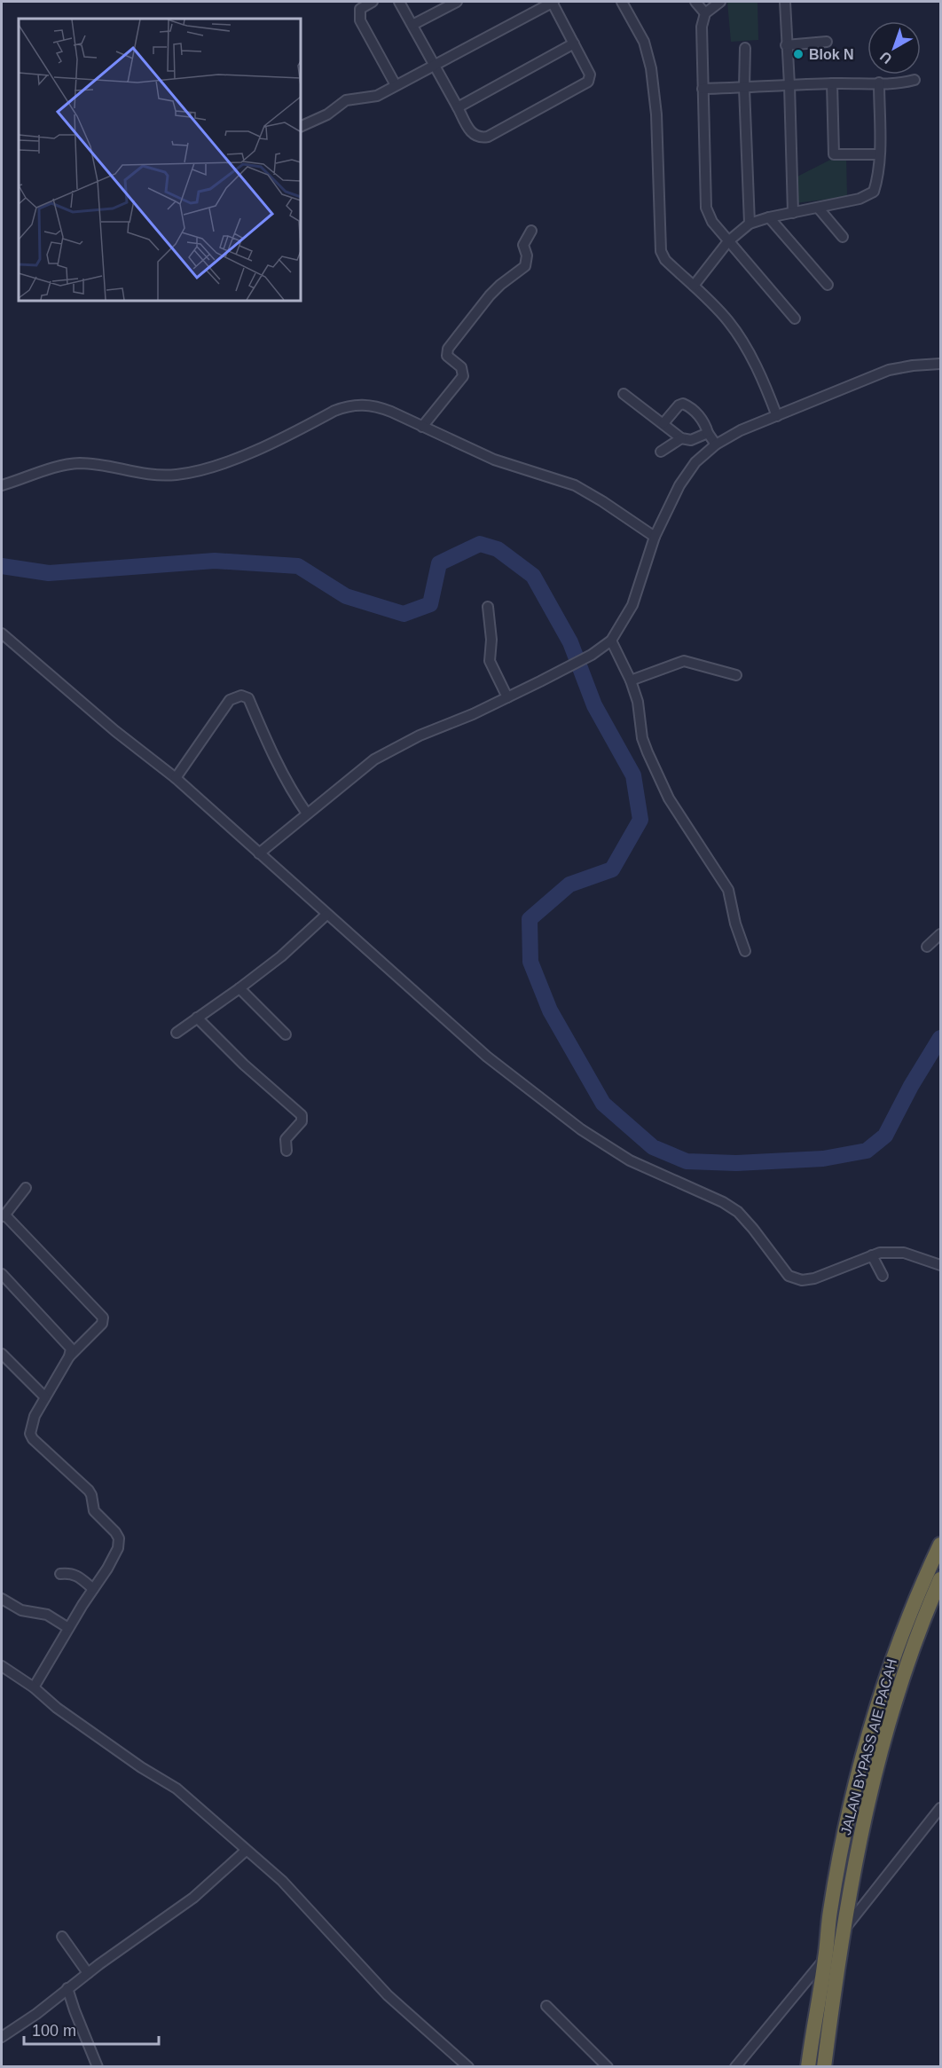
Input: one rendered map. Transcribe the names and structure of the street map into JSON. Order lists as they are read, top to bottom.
{
  "streets": {
    "highway": ["JALAN BYPASS AIE PACAH"]
  },
  "places": ["Blok N"],
  "scale_bar": "100 m",
  "north": "bottom left"
}
